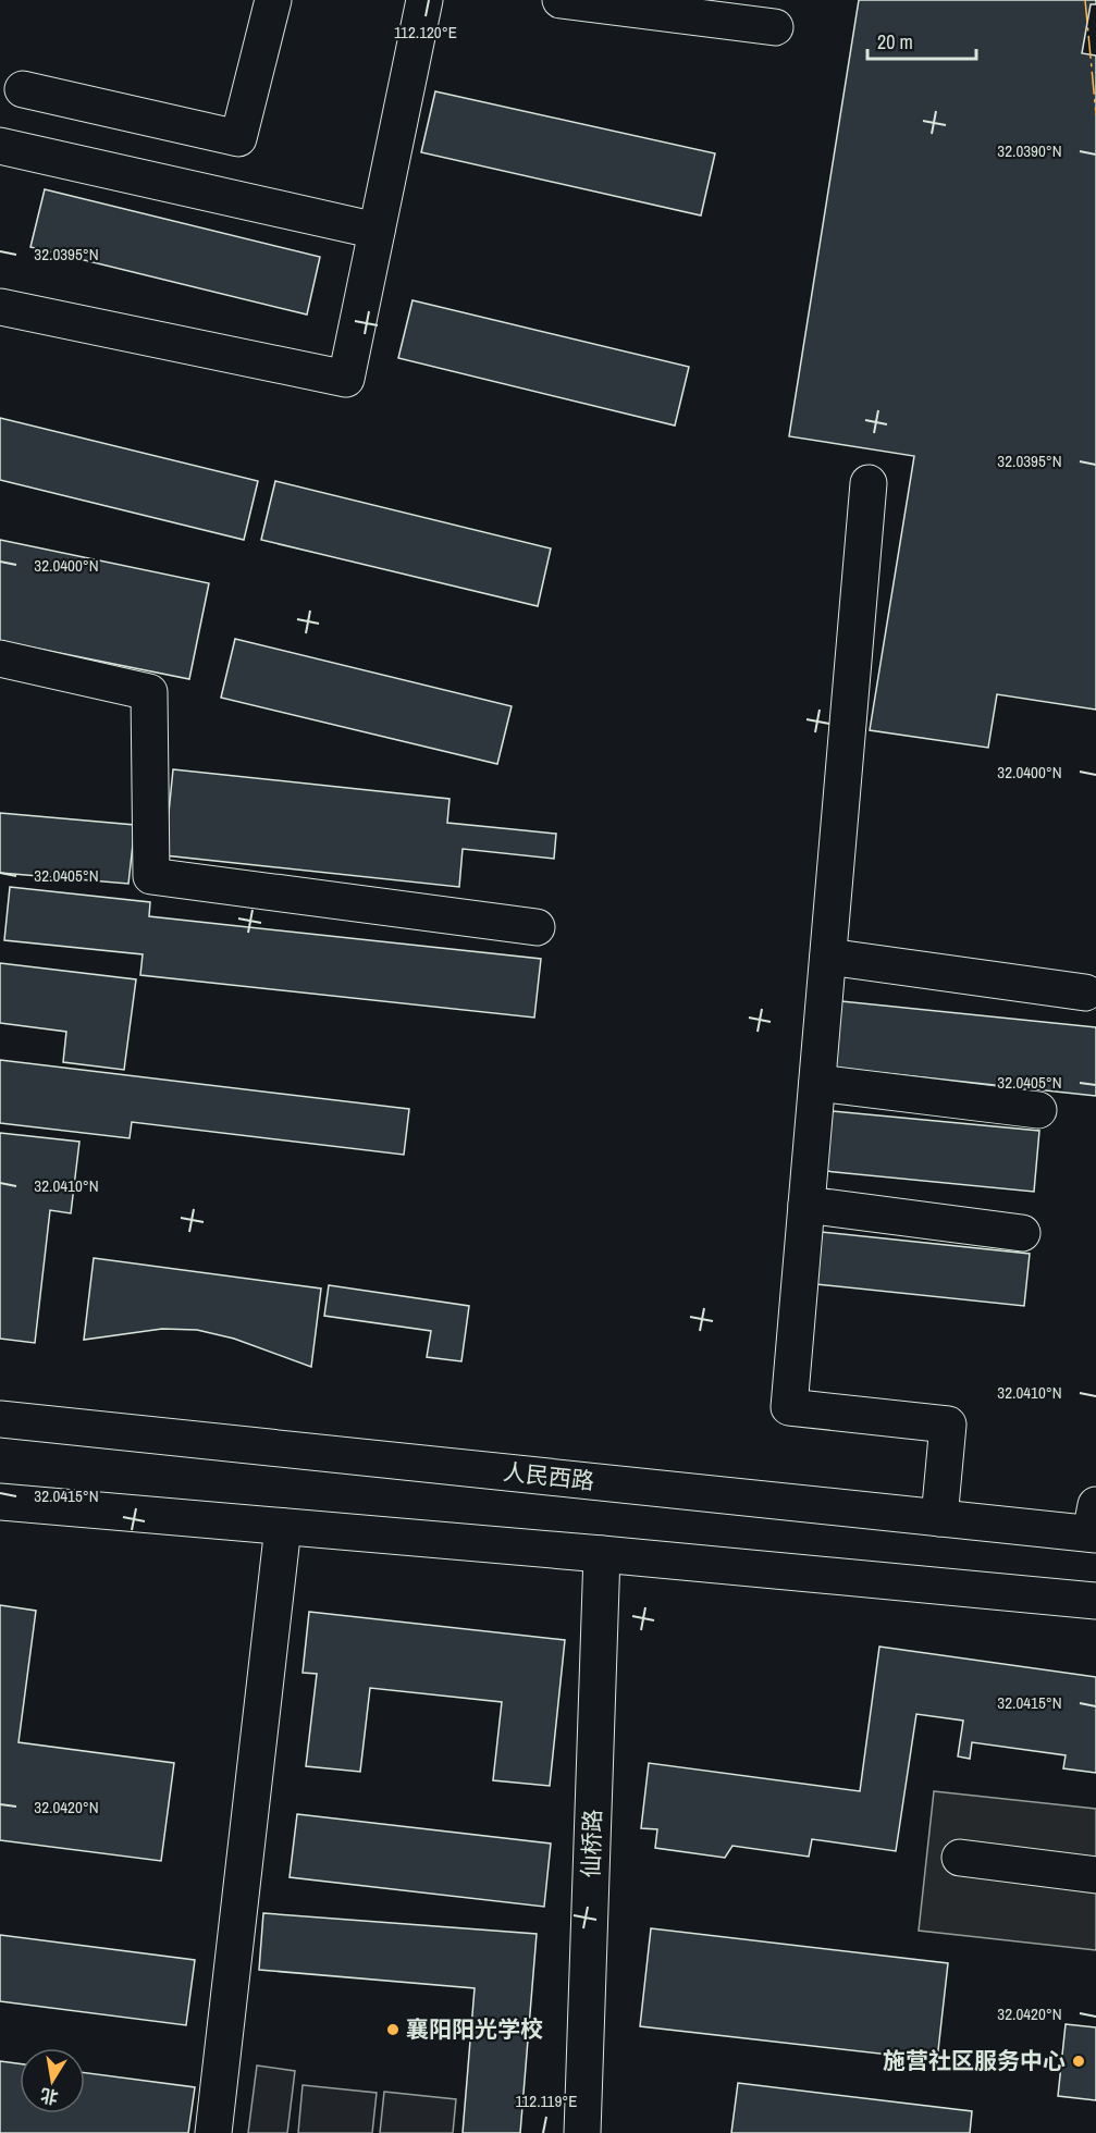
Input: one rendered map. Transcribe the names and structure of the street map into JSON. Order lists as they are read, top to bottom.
{
  "streets": {
    "main road": ["人民西路", "仙桥路"]
  },
  "places": ["襄阳阳光学校", "施营社区服务中心"],
  "scale_bar": "20 m",
  "north": "bottom",
  "coordinates": [
    "112.120°E",
    "32.0390°N",
    "32.0395°N",
    "32.0400°N",
    "32.0405°N",
    "32.0410°N",
    "32.0415°N",
    "32.0420°N",
    "112.119°E"
  ]
}
